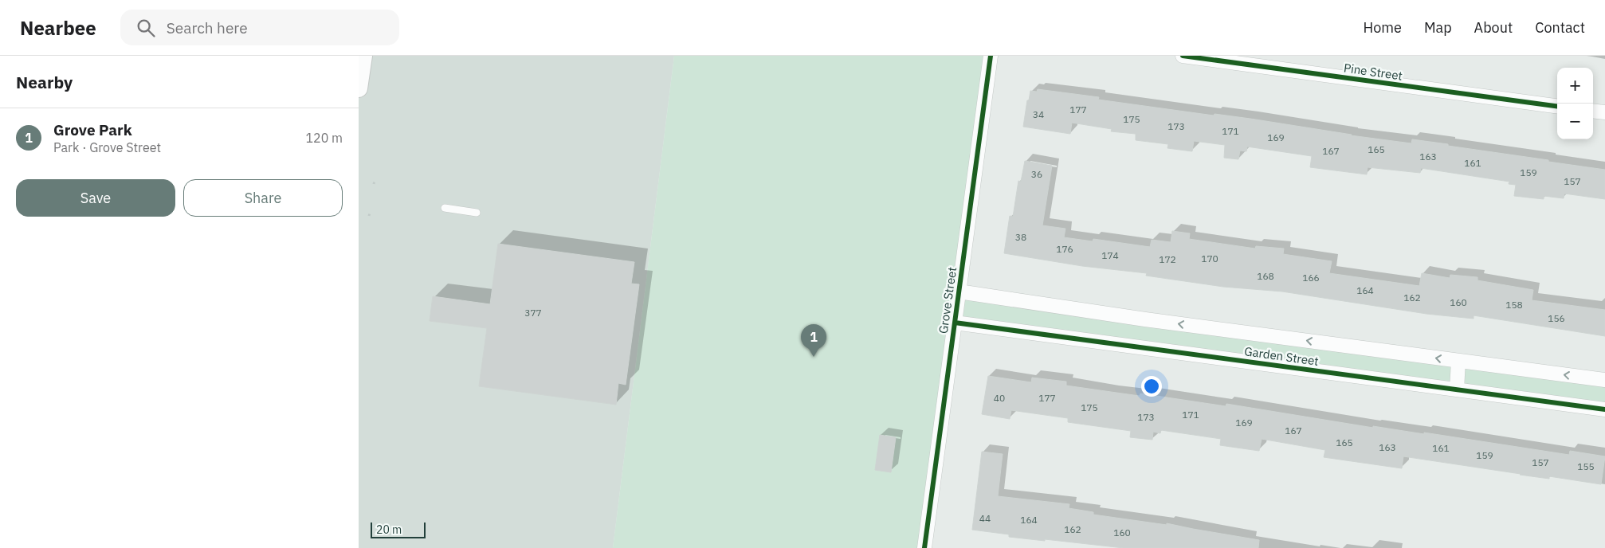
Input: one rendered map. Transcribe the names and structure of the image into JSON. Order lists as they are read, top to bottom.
{
  "streets": {
    "street": ["Pine Street", "Grove Street", "Garden Street"]
  },
  "crossings": [
    ["Grove Street", "Garden Street"]
  ],
  "house_numbers": [
    "177",
    "34",
    "175",
    "173",
    "171",
    "169",
    "165",
    "167",
    "163",
    "161",
    "159",
    "36",
    "157",
    "38",
    "176",
    "174",
    "170",
    "172",
    "168",
    "166",
    "164",
    "162",
    "160",
    "158",
    "377",
    "156",
    "40",
    "177",
    "175",
    "171",
    "173",
    "169",
    "167",
    "165",
    "163",
    "161",
    "159",
    "157",
    "155",
    "44",
    "164",
    "162",
    "160"
  ],
  "scale_bar": "20 m",
  "page": {
    "header": "Nearbee",
    "search": "Search here",
    "nav": [
      "Home",
      "Map",
      "About",
      "Contact"
    ],
    "heading": "Nearby",
    "map_buttons": ["+", "−"],
    "list": [
      {
        "mark": "1",
        "name": "Grove Park",
        "note": "Park · Grove Street",
        "value": "120 m"
      }
    ],
    "buttons": ["Save", "Share"],
    "pins": "1",
    "scale": "20 m"
  }
}
